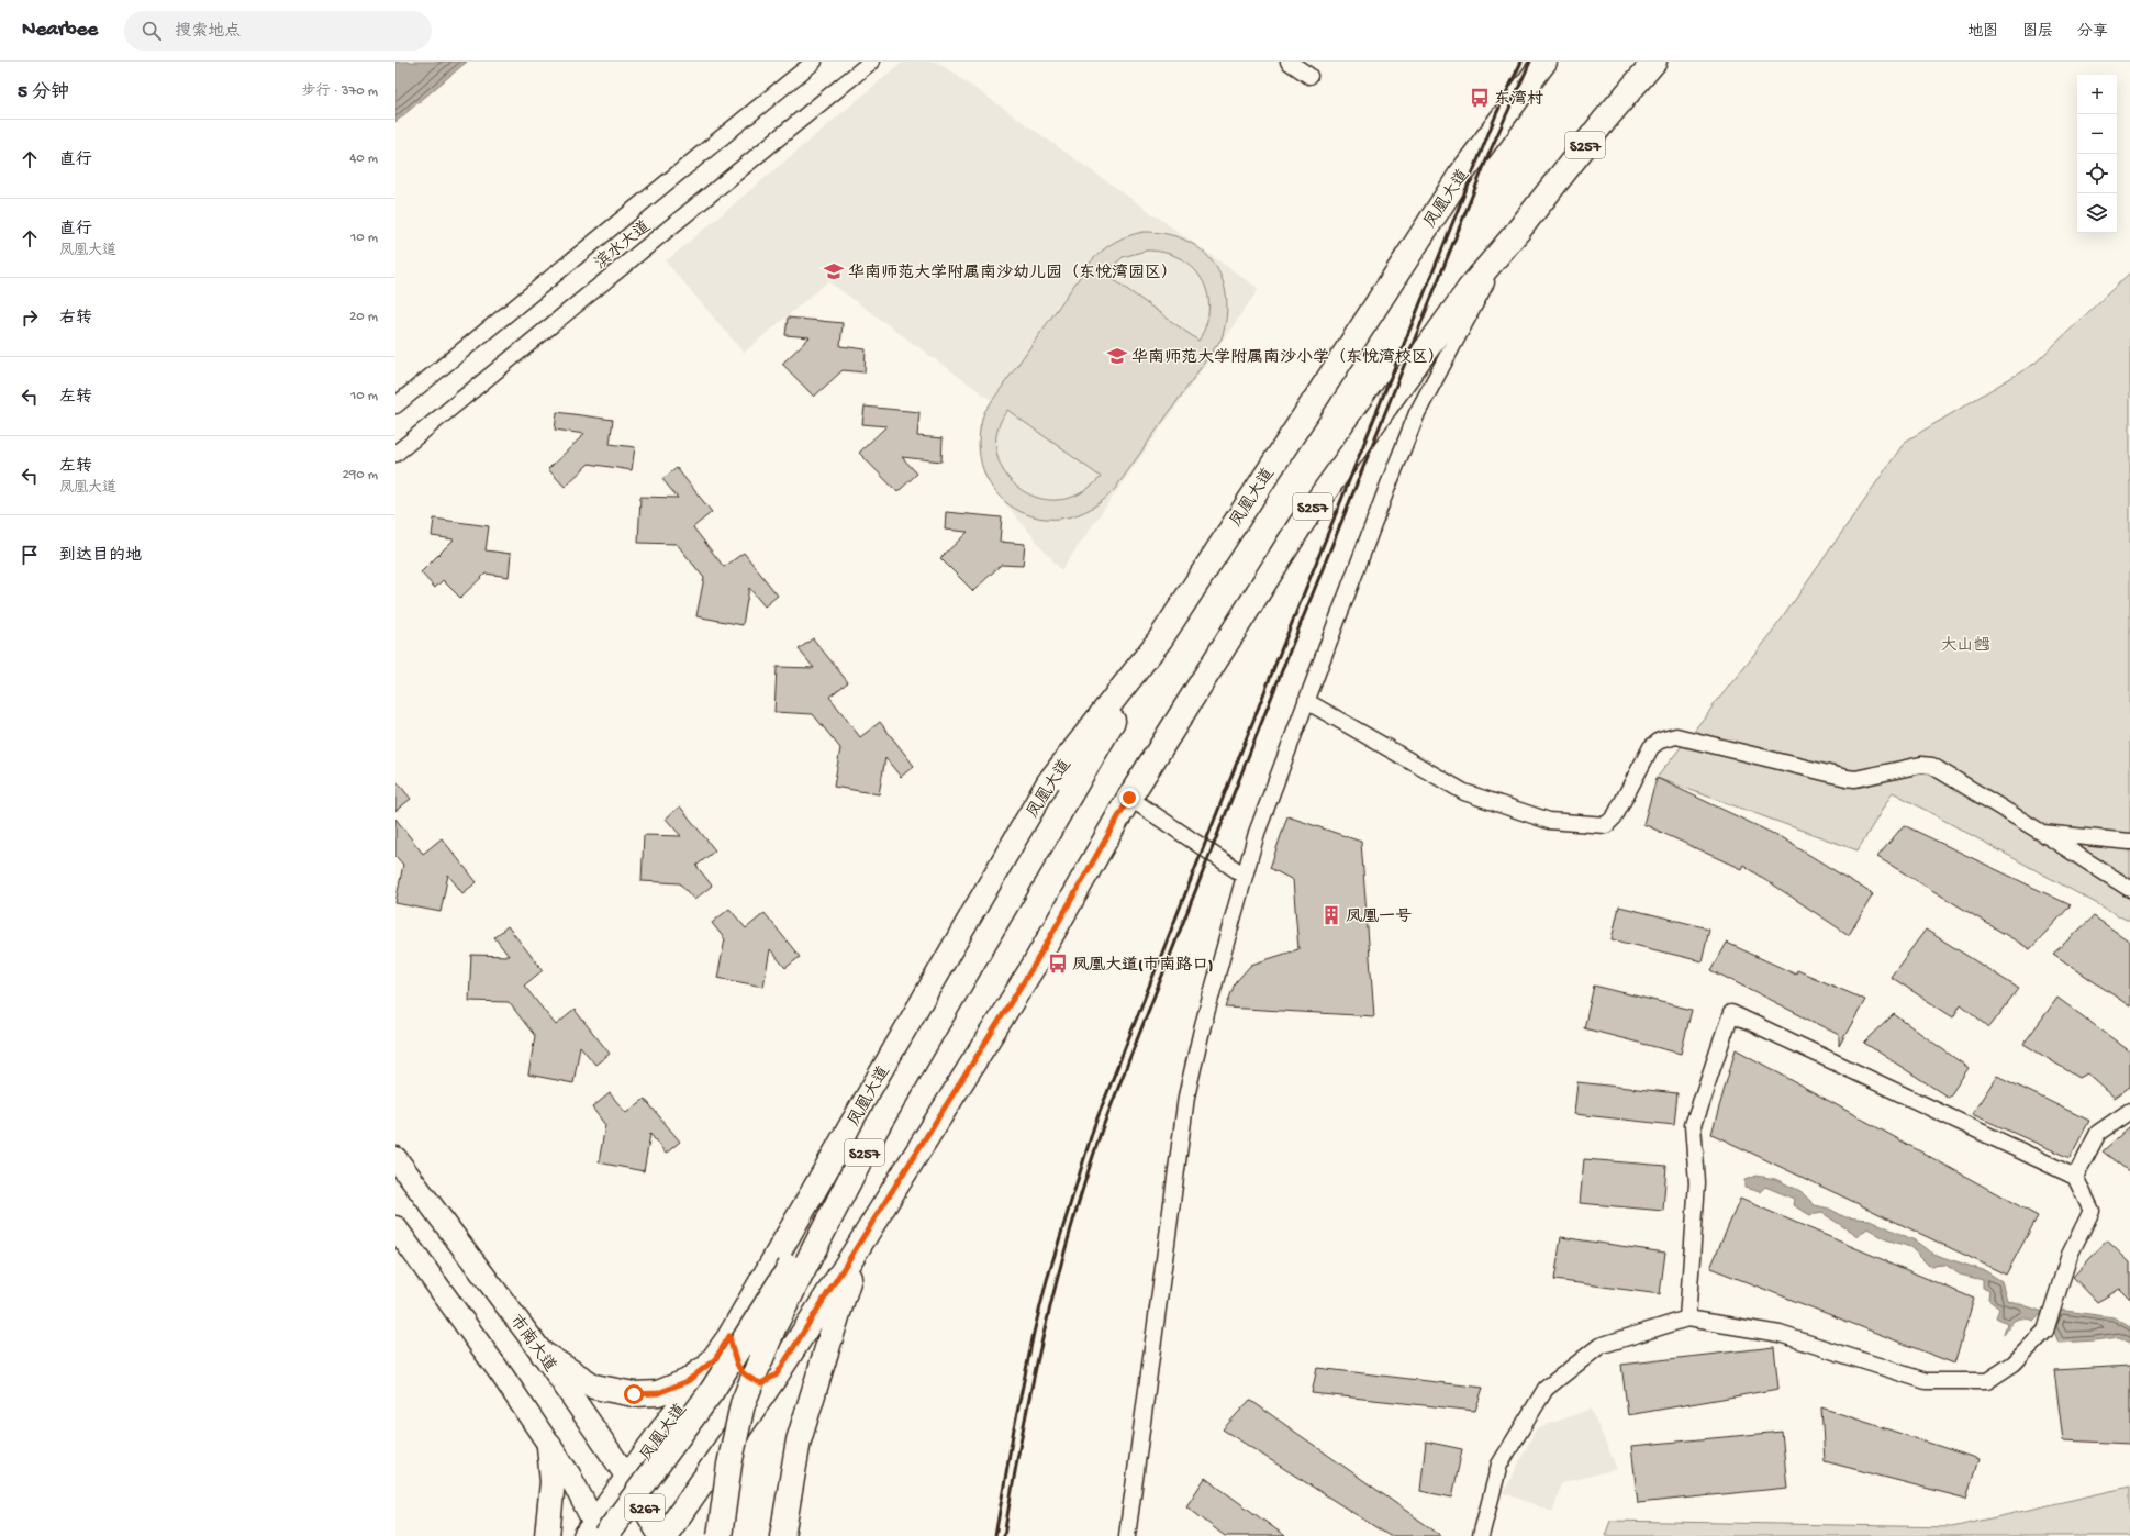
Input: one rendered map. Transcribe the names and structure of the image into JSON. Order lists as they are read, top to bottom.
{
  "streets": {
    "main road": [
      "S257",
      "凤凰大道",
      "市南大道",
      "S267"
    ],
    "street": ["滨水大道"]
  },
  "crossings": [
    ["S257", "凤凰大道"],
    ["S257", "市南大道"],
    ["凤凰大道", "市南大道"]
  ],
  "parks": ["大山乸"],
  "places": {
    "bus stop": ["东湾村", "凤凰大道(市南路口)"],
    "school or university": ["华南师范大学附属南沙幼儿园（东悦湾园区）", "华南师范大学附属南沙小学（东悦湾校区）"],
    "building": ["凤凰一号"]
  },
  "page": {
    "header": "Nearbee",
    "search": "搜索地点",
    "nav": ["地图", "图层", "分享"],
    "heading": ["5 分钟", "步行 · 370 m"],
    "map_buttons": ["+", "−"],
    "list": [
      ["直行", "40 m"],
      ["直行", "凤凰大道", "10 m"],
      ["右转", "20 m"],
      ["左转", "10 m"],
      ["左转", "凤凰大道", "290 m"],
      "到达目的地"
    ]
  }
}
